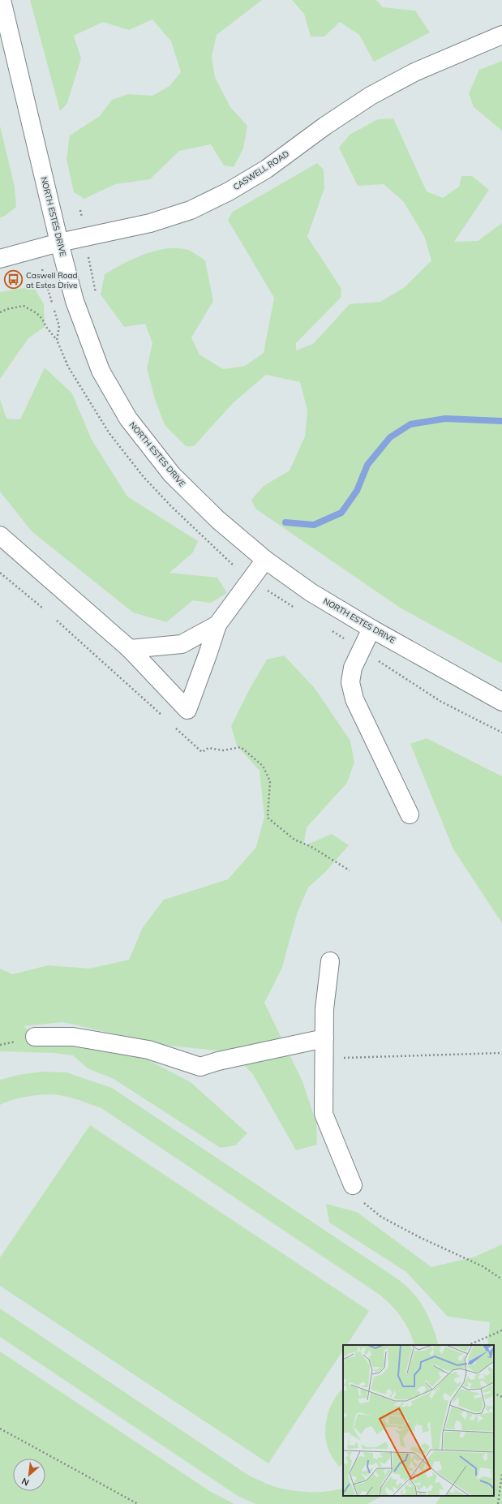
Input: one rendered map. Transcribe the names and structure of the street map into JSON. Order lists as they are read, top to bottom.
{
  "streets": {
    "main road": ["CASWELL ROAD", "NORTH ESTES DRIVE"]
  },
  "crossings": [
    ["CASWELL ROAD", "NORTH ESTES DRIVE"]
  ],
  "places": {
    "bus stop": ["Caswell Road at Estes Drive"]
  },
  "north": "bottom left"
}
